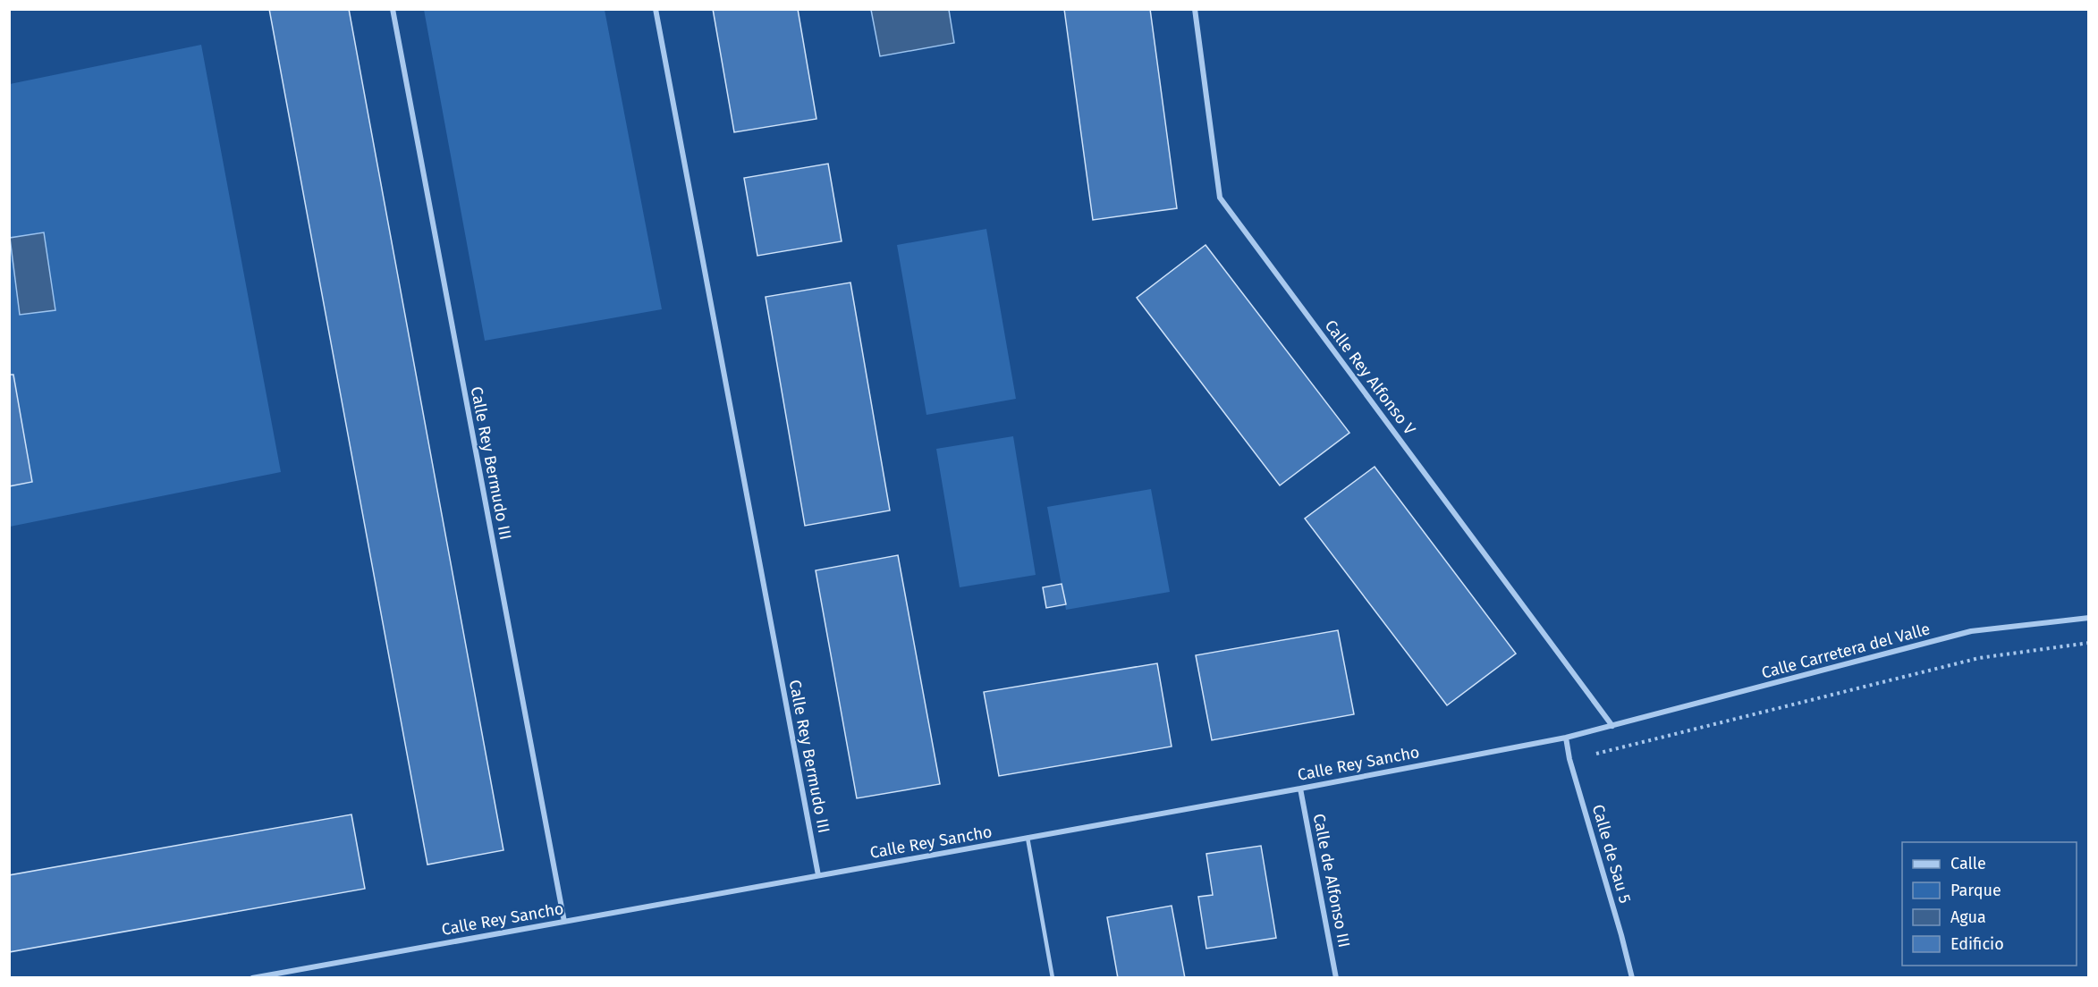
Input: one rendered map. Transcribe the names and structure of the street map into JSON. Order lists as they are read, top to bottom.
{
  "streets": {
    "street": [
      "Calle Rey Alfonso V",
      "Calle Rey Bermudo III",
      "Calle Carretera del Valle",
      "Calle Rey Sancho",
      "Calle de Sau 5",
      "Calle de Alfonso III"
    ]
  },
  "crossings": [
    ["Calle Rey Alfonso V", "Calle Carretera del Valle"],
    ["Calle Rey Alfonso V", "Calle Rey Sancho"],
    ["Calle Rey Bermudo III", "Calle Rey Sancho"],
    ["Calle Carretera del Valle", "Calle Rey Sancho"],
    ["Calle Rey Sancho", "Calle de Sau 5"],
    ["Calle Rey Sancho", "Calle de Alfonso III"]
  ],
  "legend": [
    "Calle",
    "Parque",
    "Agua",
    "Edificio"
  ]
}
